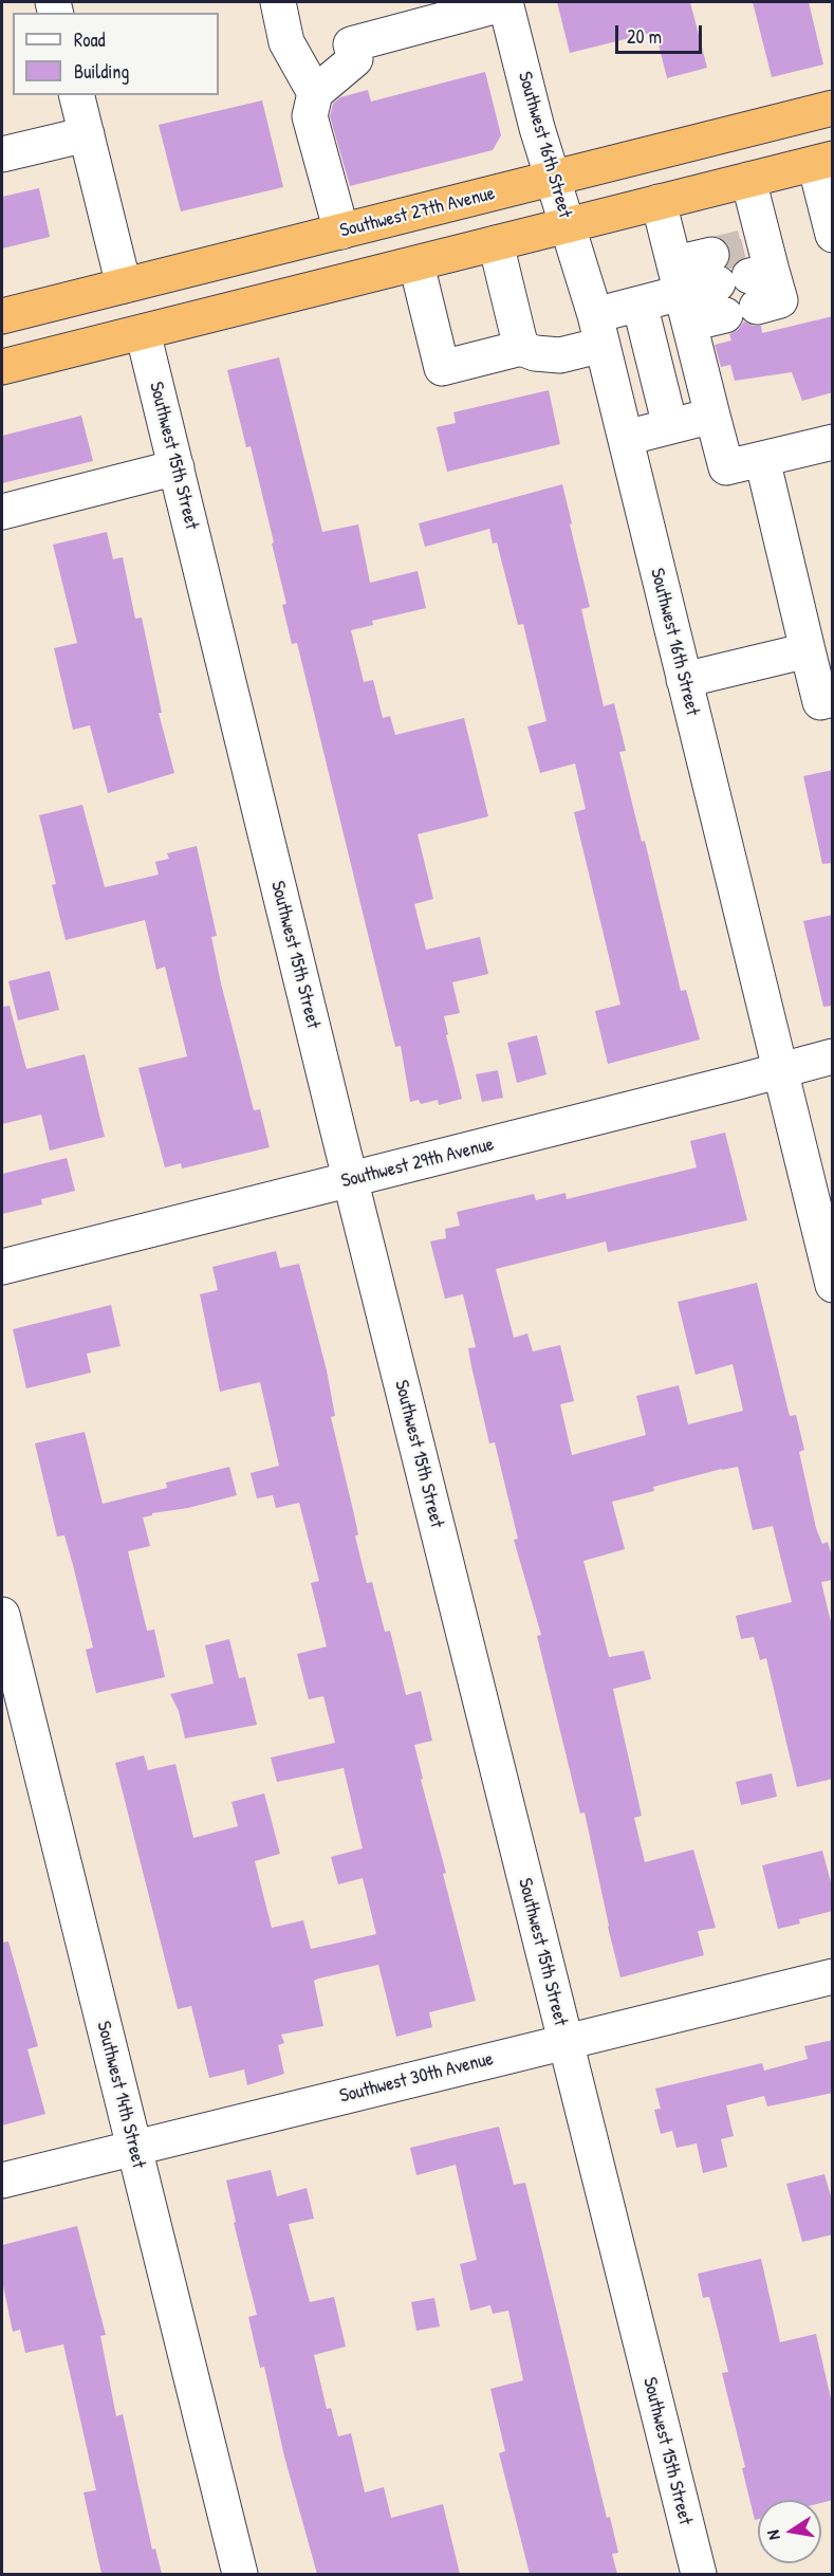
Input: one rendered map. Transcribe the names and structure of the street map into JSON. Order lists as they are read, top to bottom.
{
  "streets": {
    "highway": ["Southwest 27th Avenue"],
    "street": [
      "Southwest 16th Street",
      "Southwest 15th Street",
      "Southwest 29th Avenue",
      "Southwest 30th Avenue",
      "Southwest 14th Street"
    ]
  },
  "crossings": [
    ["Southwest 16th Street", "Southwest 27th Avenue"],
    ["Southwest 16th Street", "Southwest 29th Avenue"],
    ["Southwest 15th Street", "Southwest 29th Avenue"],
    ["Southwest 15th Street", "Southwest 30th Avenue"],
    ["Southwest 30th Avenue", "Southwest 14th Street"]
  ],
  "legend": ["Road", "Building"],
  "scale_bar": "20 m",
  "north": "left"
}
